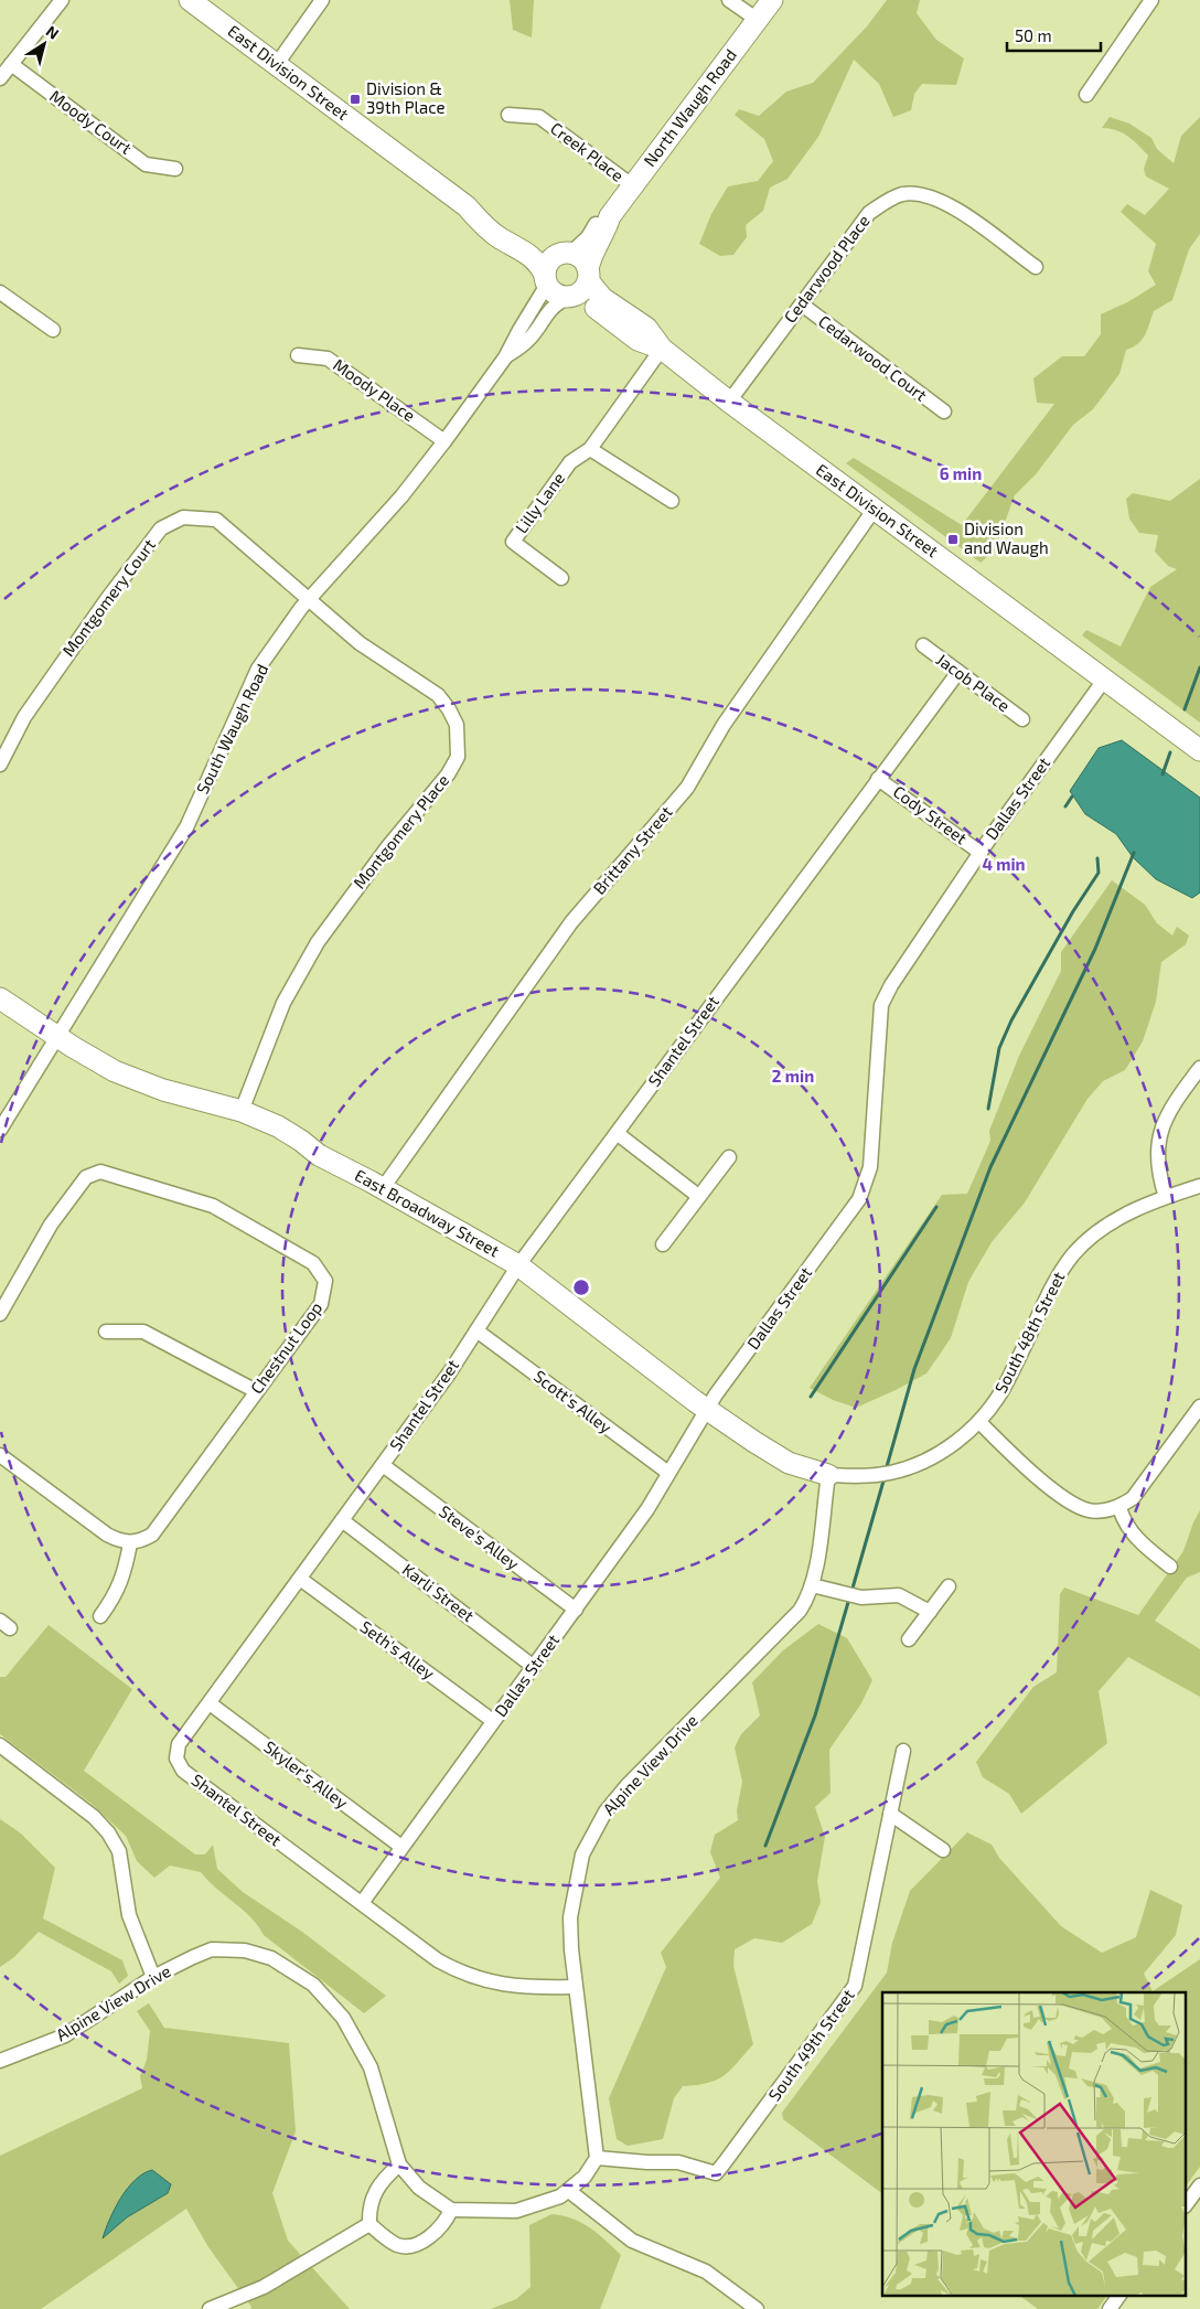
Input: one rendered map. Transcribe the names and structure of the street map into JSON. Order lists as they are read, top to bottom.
{
  "streets": {
    "street": [
      "East Division Street",
      "North Waugh Road",
      "Moody Court",
      "Creek Place",
      "Cedarwood Place",
      "Cedarwood Court",
      "Moody Place",
      "Lilly Lane",
      "Montgomery Court",
      "Jacob Place",
      "South Waugh Road",
      "Dallas Street",
      "Cody Street",
      "Montgomery Place",
      "Brittany Street",
      "Shantel Street",
      "East Broadway Street",
      "South 48th Street",
      "Chestnut Loop",
      "Scott's Alley",
      "Steve's Alley",
      "Karli Street",
      "Seth's Alley",
      "Alpine View Drive",
      "Skyler's Alley",
      "South 49th Street"
    ]
  },
  "crossings": [
    ["East Division Street", "North Waugh Road"],
    ["East Division Street", "Cedarwood Place"],
    ["East Division Street", "Lilly Lane"],
    ["East Division Street", "South Waugh Road"],
    ["East Division Street", "Dallas Street"],
    ["East Division Street", "Brittany Street"],
    ["North Waugh Road", "Creek Place"],
    ["North Waugh Road", "South Waugh Road"],
    ["Cedarwood Place", "Cedarwood Court"],
    ["Moody Place", "South Waugh Road"],
    ["Montgomery Court", "South Waugh Road"],
    ["Montgomery Court", "Montgomery Place"],
    ["Jacob Place", "Shantel Street"],
    ["South Waugh Road", "Montgomery Place"],
    ["South Waugh Road", "East Broadway Street"],
    ["Dallas Street", "Cody Street"],
    ["Dallas Street", "Shantel Street"],
    ["Dallas Street", "East Broadway Street"],
    ["Dallas Street", "Scott's Alley"],
    ["Dallas Street", "Steve's Alley"],
    ["Dallas Street", "Karli Street"],
    ["Dallas Street", "Seth's Alley"],
    ["Dallas Street", "Skyler's Alley"],
    ["Cody Street", "Shantel Street"],
    ["Montgomery Place", "East Broadway Street"],
    ["Brittany Street", "East Broadway Street"],
    ["Shantel Street", "East Broadway Street"],
    ["Shantel Street", "Scott's Alley"],
    ["Shantel Street", "Steve's Alley"],
    ["Shantel Street", "Karli Street"],
    ["Shantel Street", "Seth's Alley"],
    ["Shantel Street", "Alpine View Drive"],
    ["Shantel Street", "Skyler's Alley"],
    ["East Broadway Street", "South 48th Street"],
    ["East Broadway Street", "Alpine View Drive"],
    ["South 48th Street", "Alpine View Drive"],
    ["Alpine View Drive", "South 49th Street"]
  ],
  "places": {
    "transit": ["Division & 39th Place", "Division and Waugh"]
  },
  "scale_bar": "50 m",
  "north": "top right",
  "rings": ["6 min", "4 min", "2 min"]
}
